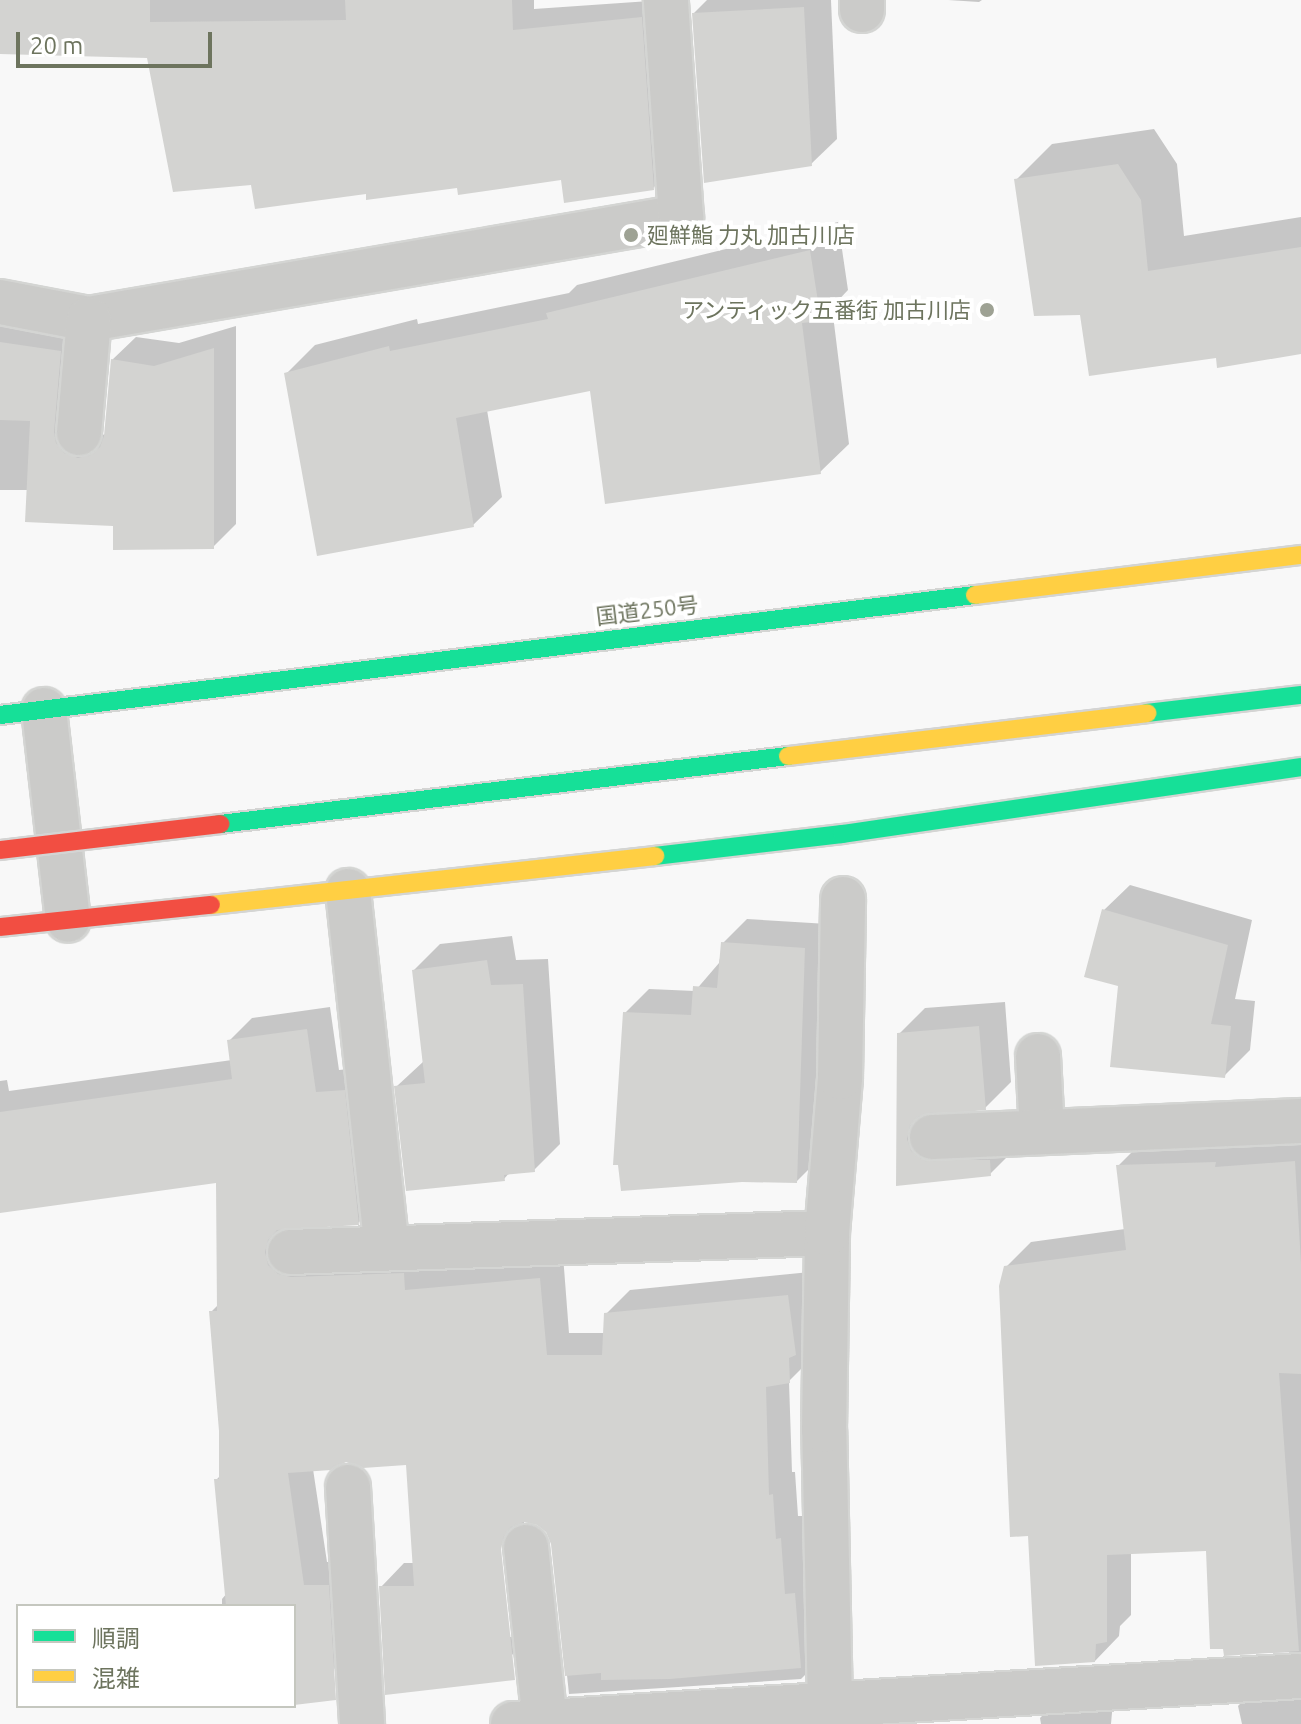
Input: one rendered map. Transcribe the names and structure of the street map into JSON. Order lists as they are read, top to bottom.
{
  "streets": {
    "main road": ["国道250号"]
  },
  "places": ["廻鮮鮨 力丸 加古川店", "アンティック五番街 加古川店"],
  "legend": ["順調", "混雑"],
  "scale_bar": "20 m"
}
